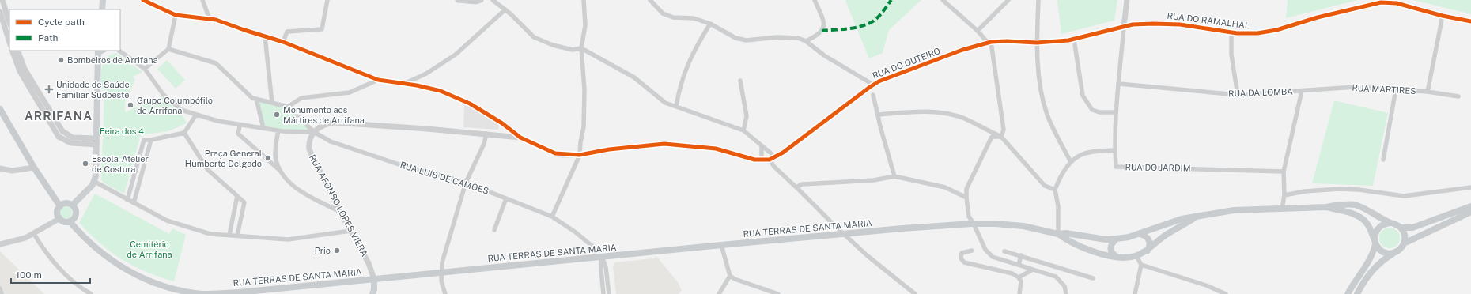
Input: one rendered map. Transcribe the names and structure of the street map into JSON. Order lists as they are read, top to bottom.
{
  "streets": {
    "main road": ["RUA TERRAS DE SANTA MARIA"],
    "street": [
      "RUA DO RAMALHAL",
      "RUA DO OUTEIRO",
      "RUA MÁRTIRES",
      "RUA DA LOMBA",
      "RUA DO JARDIM",
      "RUA LUÍS DE CAMÕES",
      "RUA AFONSO LOPES VIERA"
    ]
  },
  "crossings": [
    ["RUA DO RAMALHAL", "RUA DO OUTEIRO"],
    ["RUA DO RAMALHAL", "RUA MÁRTIRES"],
    ["RUA DO RAMALHAL", "RUA DO JARDIM"],
    ["RUA DO OUTEIRO", "RUA LUÍS DE CAMÕES"],
    ["RUA DO OUTEIRO", "RUA AFONSO LOPES VIERA"],
    ["RUA MÁRTIRES", "RUA DA LOMBA"],
    ["RUA DA LOMBA", "RUA DO JARDIM"],
    ["RUA LUÍS DE CAMÕES", "RUA AFONSO LOPES VIERA"],
    ["RUA LUÍS DE CAMÕES", "RUA TERRAS DE SANTA MARIA"],
    ["RUA AFONSO LOPES VIERA", "RUA TERRAS DE SANTA MARIA"]
  ],
  "districts": ["ARRIFANA"],
  "parks": ["Feira dos 4", "Cemitério de Arrifana"],
  "places": {
    "other": [
      "Bombeiros de Arrifana",
      "Grupo Columbófilo de Arrifana",
      "Monumento aos Mártires de Arrifana",
      "Praça General Humberto Delgado",
      "Escola-Atelier de Costura",
      "Prio"
    ],
    "health": ["Unidade de Saúde Familiar Sudoeste"]
  },
  "legend": ["Cycle path", "Path"],
  "scale_bar": "100 m"
}
